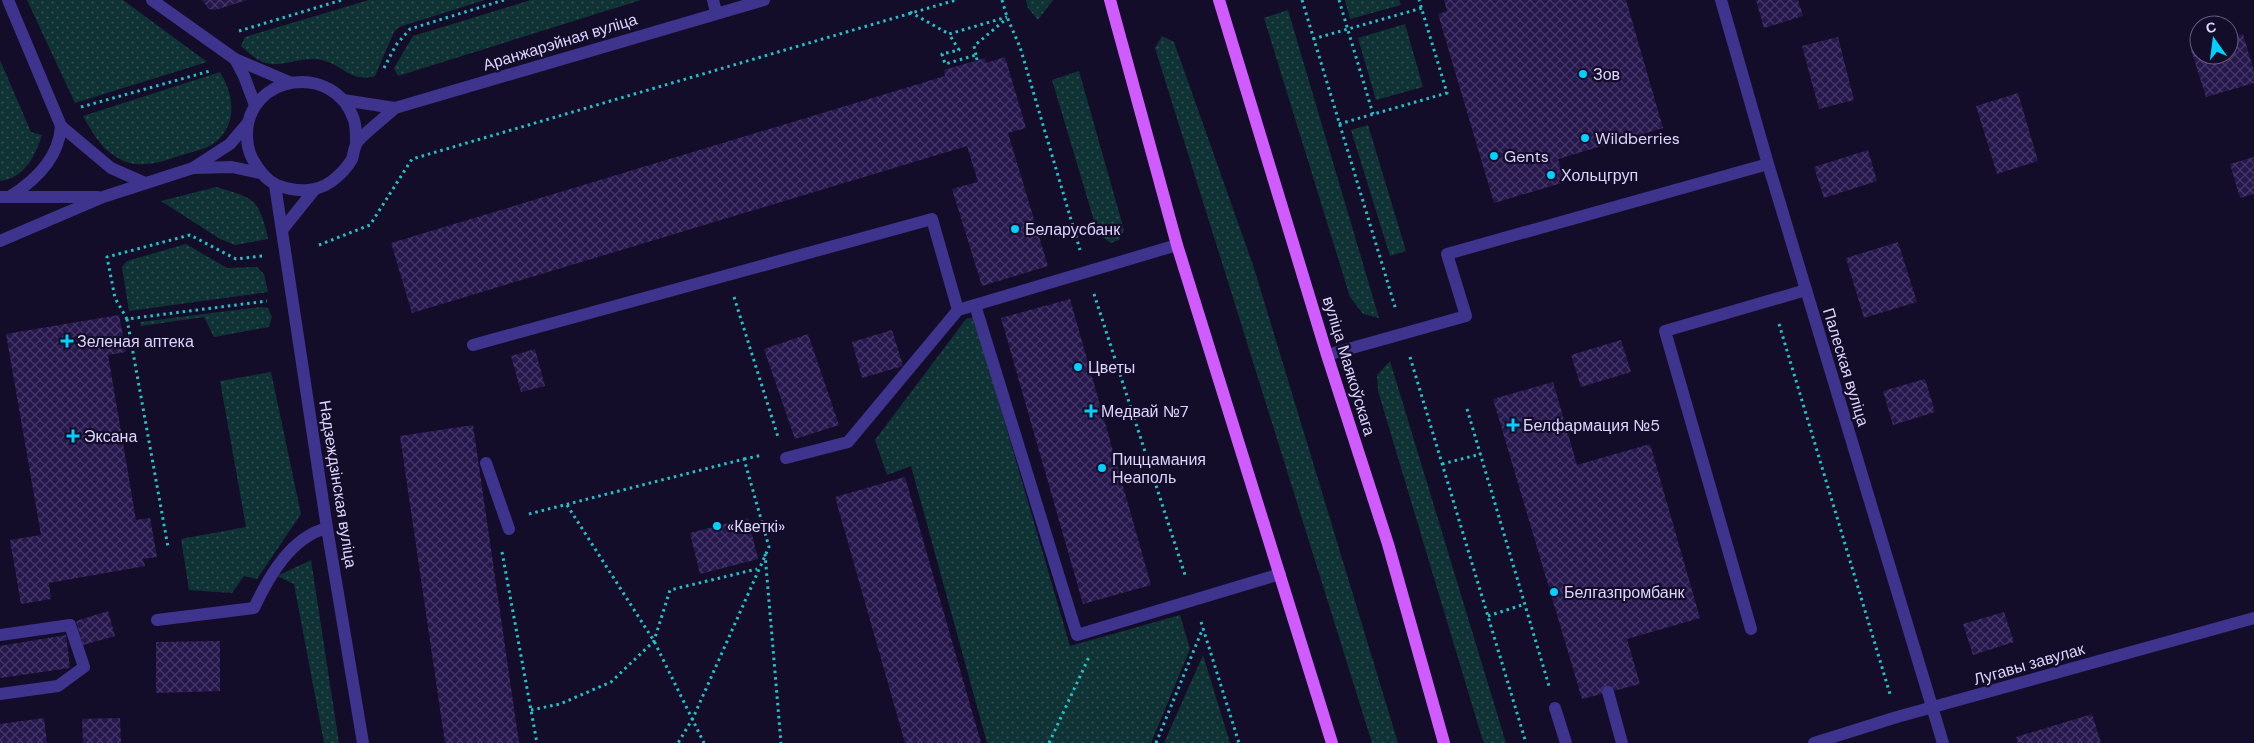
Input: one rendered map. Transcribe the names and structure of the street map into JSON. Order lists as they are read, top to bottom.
{
  "streets": {
    "main road": ["вуліца Маякоўскага"],
    "street": [
      "Аранжарэйная вуліца",
      "Палеская вуліца",
      "Надзеждзінская вуліца",
      "Лугавы завулак"
    ]
  },
  "crossings": [
    ["Аранжарэйная вуліца", "Надзеждзінская вуліца"],
    ["Палеская вуліца", "Лугавы завулак"]
  ],
  "places": {
    "other": [
      "Зов",
      "Wildberries",
      "Gents",
      "Хольцгруп",
      "Беларусбанк",
      "Цветы",
      "Пиццамания Неаполь",
      "«Кветкі»",
      "Белгазпромбанк"
    ],
    "health": [
      "Зеленая аптека",
      "Медвай №7",
      "Белфармация №5",
      "Эксана"
    ]
  },
  "north": "top"
}
